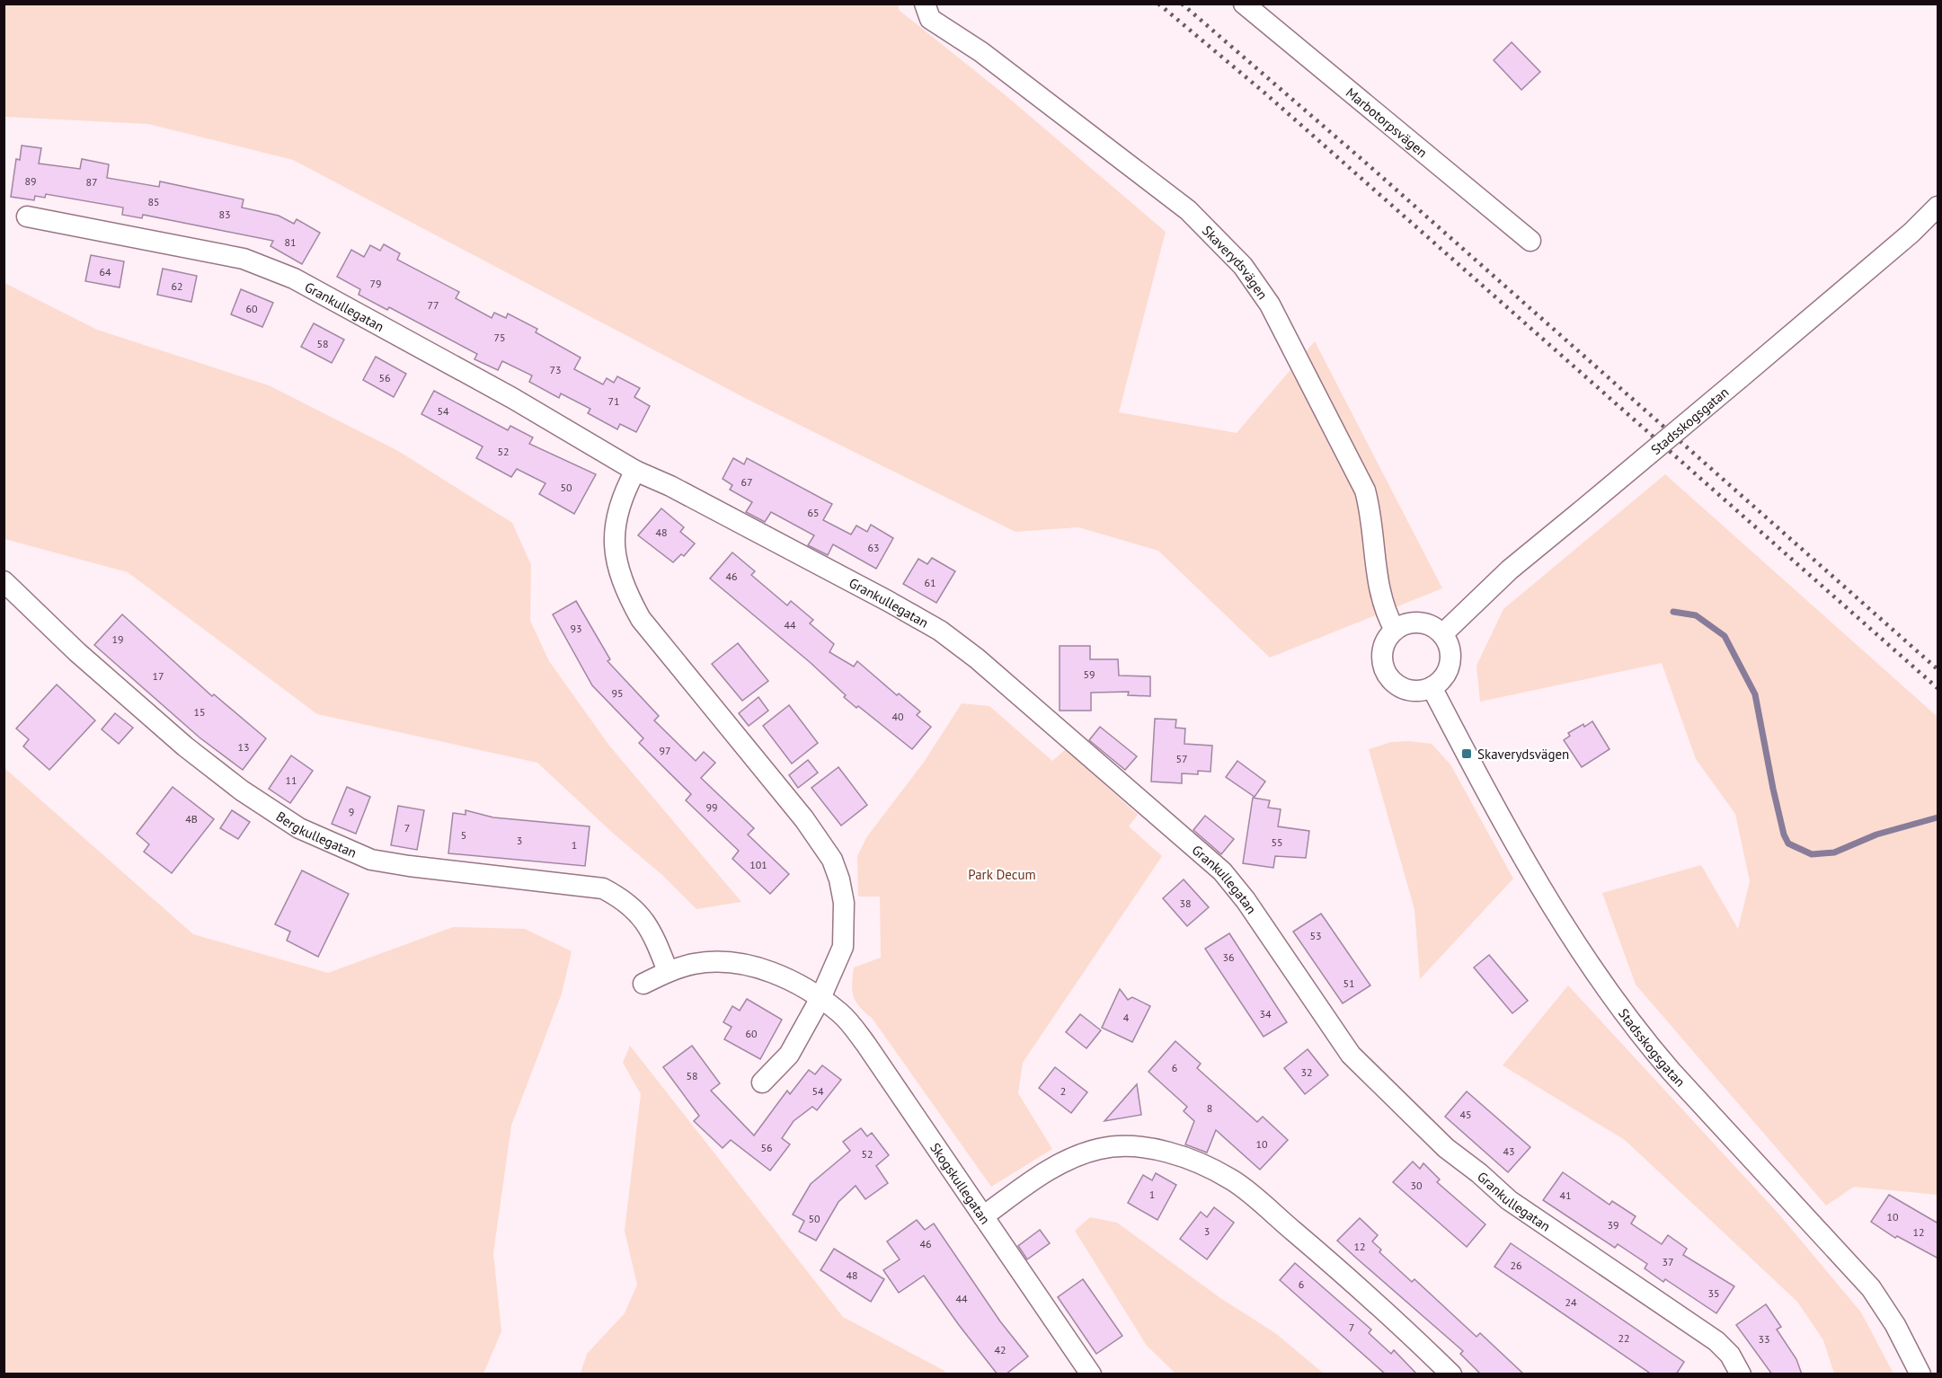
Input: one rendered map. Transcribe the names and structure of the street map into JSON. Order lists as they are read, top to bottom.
{
  "streets": {
    "street": [
      "Marbotorpsvägen",
      "Skaverydsvägen",
      "Grankullegatan",
      "Stadsskogsgatan",
      "Bergkullegatan",
      "Skogskullegatan"
    ]
  },
  "crossings": [
    ["Skaverydsvägen", "Stadsskogsgatan"],
    ["Bergkullegatan", "Skogskullegatan"]
  ],
  "parks": ["Park Decum"],
  "places": {
    "transit": ["Skaverydsvägen"]
  },
  "house_numbers": [
    "89",
    "87",
    "85",
    "83",
    "81",
    "64",
    "79",
    "62",
    "77",
    "60",
    "75",
    "58",
    "73",
    "56",
    "71",
    "54",
    "52",
    "67",
    "50",
    "65",
    "48",
    "63",
    "46",
    "61",
    "44",
    "93",
    "19",
    "59",
    "17",
    "95",
    "15",
    "40",
    "13",
    "97",
    "57",
    "11",
    "99",
    "9",
    "4B",
    "7",
    "5",
    "3",
    "55",
    "1",
    "101",
    "38",
    "53",
    "36",
    "51",
    "34",
    "4",
    "60",
    "6",
    "32",
    "58",
    "54",
    "2",
    "8",
    "45",
    "10",
    "56",
    "43",
    "52",
    "30",
    "1",
    "41",
    "10",
    "50",
    "39",
    "3",
    "12",
    "46",
    "12",
    "37",
    "26",
    "48",
    "6",
    "35",
    "44",
    "24",
    "7",
    "22",
    "33",
    "42"
  ]
}
